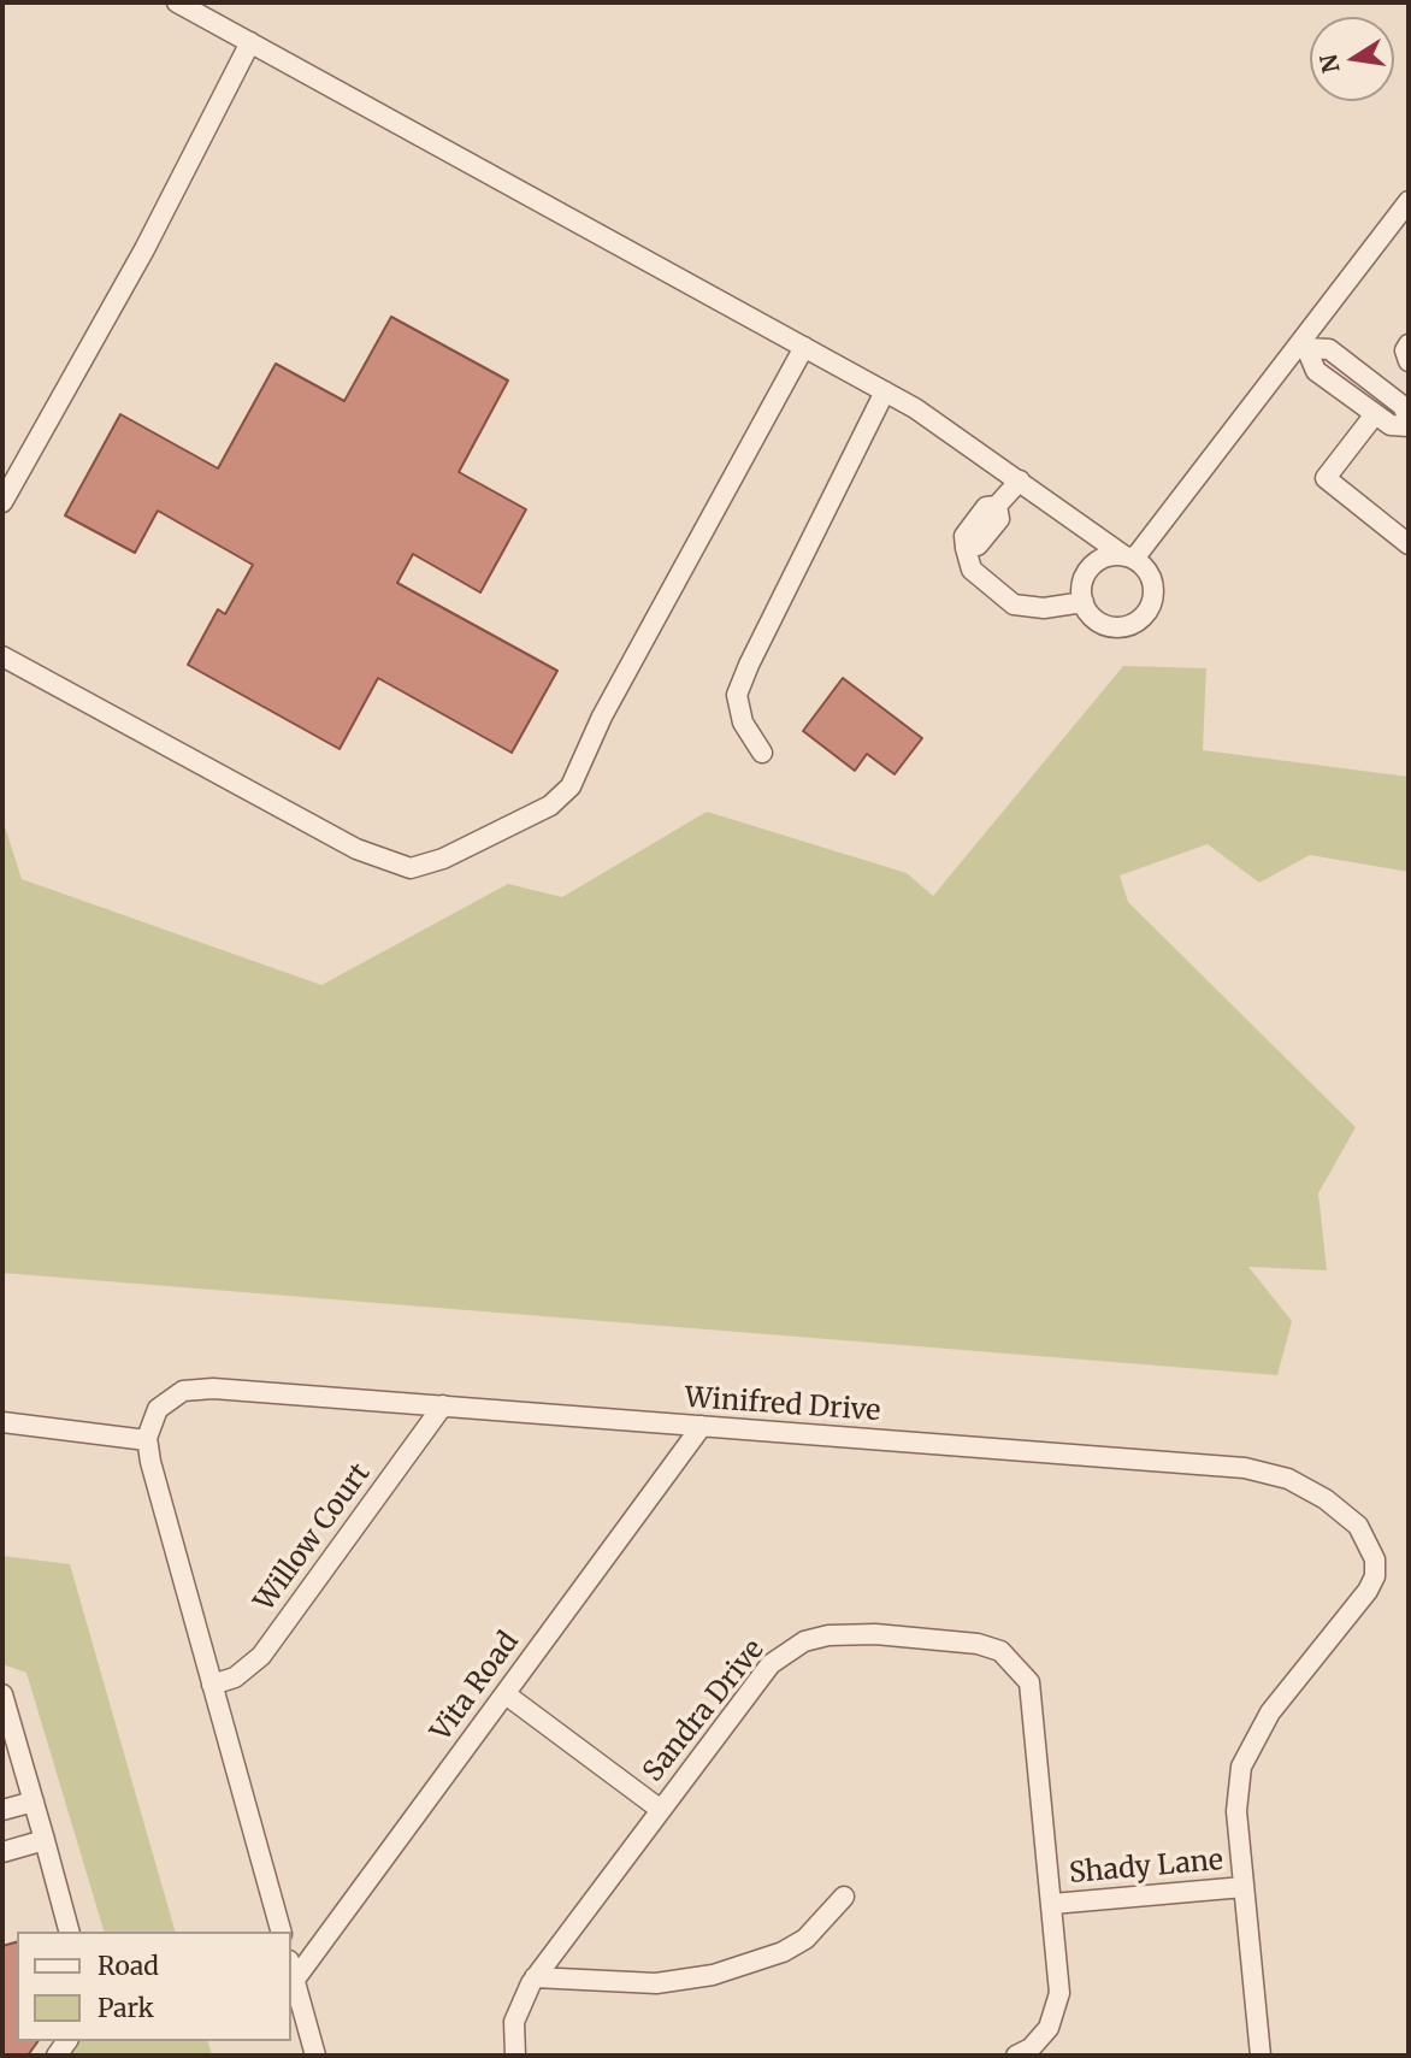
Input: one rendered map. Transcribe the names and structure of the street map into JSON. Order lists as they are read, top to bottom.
{
  "streets": {
    "street": [
      "Winifred Drive",
      "Willow Court",
      "Vita Road",
      "Sandra Drive",
      "Shady Lane"
    ]
  },
  "crossings": [
    ["Winifred Drive", "Willow Court"],
    ["Winifred Drive", "Vita Road"],
    ["Winifred Drive", "Shady Lane"],
    ["Sandra Drive", "Shady Lane"]
  ],
  "legend": ["Road", "Park"],
  "north": "left"
}
